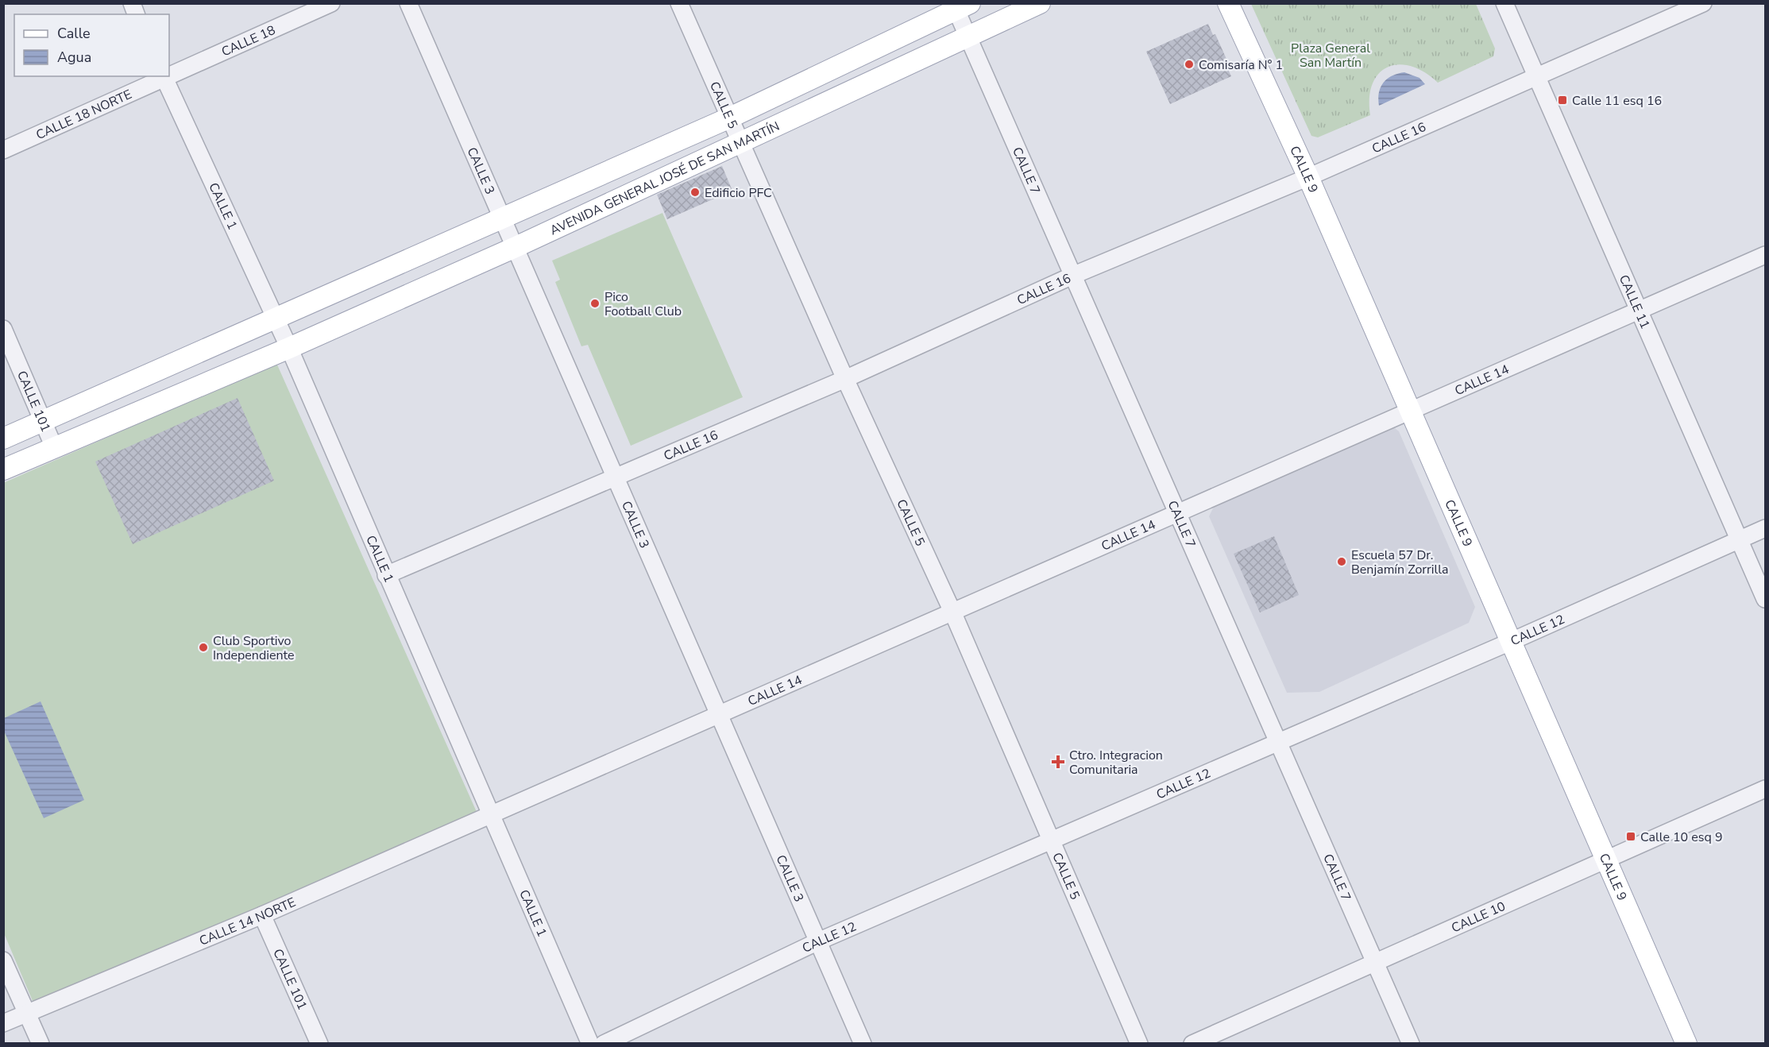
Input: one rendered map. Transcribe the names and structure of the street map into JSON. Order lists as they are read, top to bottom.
{
  "streets": {
    "main road": ["CALLE 9", "AVENIDA GENERAL JOSÉ DE SAN MARTÍN"],
    "street": [
      "CALLE 18",
      "CALLE 5",
      "CALLE 18 NORTE",
      "CALLE 16",
      "CALLE 3",
      "CALLE 7",
      "CALLE 1",
      "CALLE 11",
      "CALLE 14",
      "CALLE 101",
      "CALLE 12",
      "CALLE 10",
      "CALLE 14 NORTE"
    ]
  },
  "crossings": [
    ["CALLE 5", "CALLE 16"],
    ["CALLE 5", "AVENIDA GENERAL JOSÉ DE SAN MARTÍN"],
    ["CALLE 5", "CALLE 14"],
    ["CALLE 5", "CALLE 12"],
    ["CALLE 18 NORTE", "CALLE 1"],
    ["CALLE 16", "CALLE 3"],
    ["CALLE 16", "CALLE 9"],
    ["CALLE 16", "CALLE 7"],
    ["CALLE 16", "CALLE 1"],
    ["CALLE 16", "CALLE 11"],
    ["CALLE 3", "AVENIDA GENERAL JOSÉ DE SAN MARTÍN"],
    ["CALLE 3", "CALLE 14"],
    ["CALLE 3", "CALLE 12"],
    ["CALLE 9", "CALLE 14"],
    ["CALLE 9", "CALLE 12"],
    ["CALLE 9", "CALLE 10"],
    ["CALLE 7", "AVENIDA GENERAL JOSÉ DE SAN MARTÍN"],
    ["CALLE 7", "CALLE 14"],
    ["CALLE 7", "CALLE 12"],
    ["CALLE 7", "CALLE 10"],
    ["AVENIDA GENERAL JOSÉ DE SAN MARTÍN", "CALLE 1"],
    ["AVENIDA GENERAL JOSÉ DE SAN MARTÍN", "CALLE 101"],
    ["CALLE 1", "CALLE 14"],
    ["CALLE 1", "CALLE 14 NORTE"],
    ["CALLE 11", "CALLE 14"],
    ["CALLE 11", "CALLE 12"],
    ["CALLE 14", "CALLE 14 NORTE"],
    ["CALLE 101", "CALLE 14 NORTE"]
  ],
  "parks": ["Plaza General San Martín"],
  "places": {
    "other": [
      "Comisaría N° 1",
      "Edificio PFC",
      "Pico Football Club",
      "Escuela 57 Dr. Benjamín Zorrilla",
      "Club Sportivo Independiente"
    ],
    "transit": ["Calle 11 esq 16", "Calle 10 esq 9"],
    "health": ["Ctro. Integracion Comunitaria"]
  },
  "legend": ["Calle", "Agua"]
}
